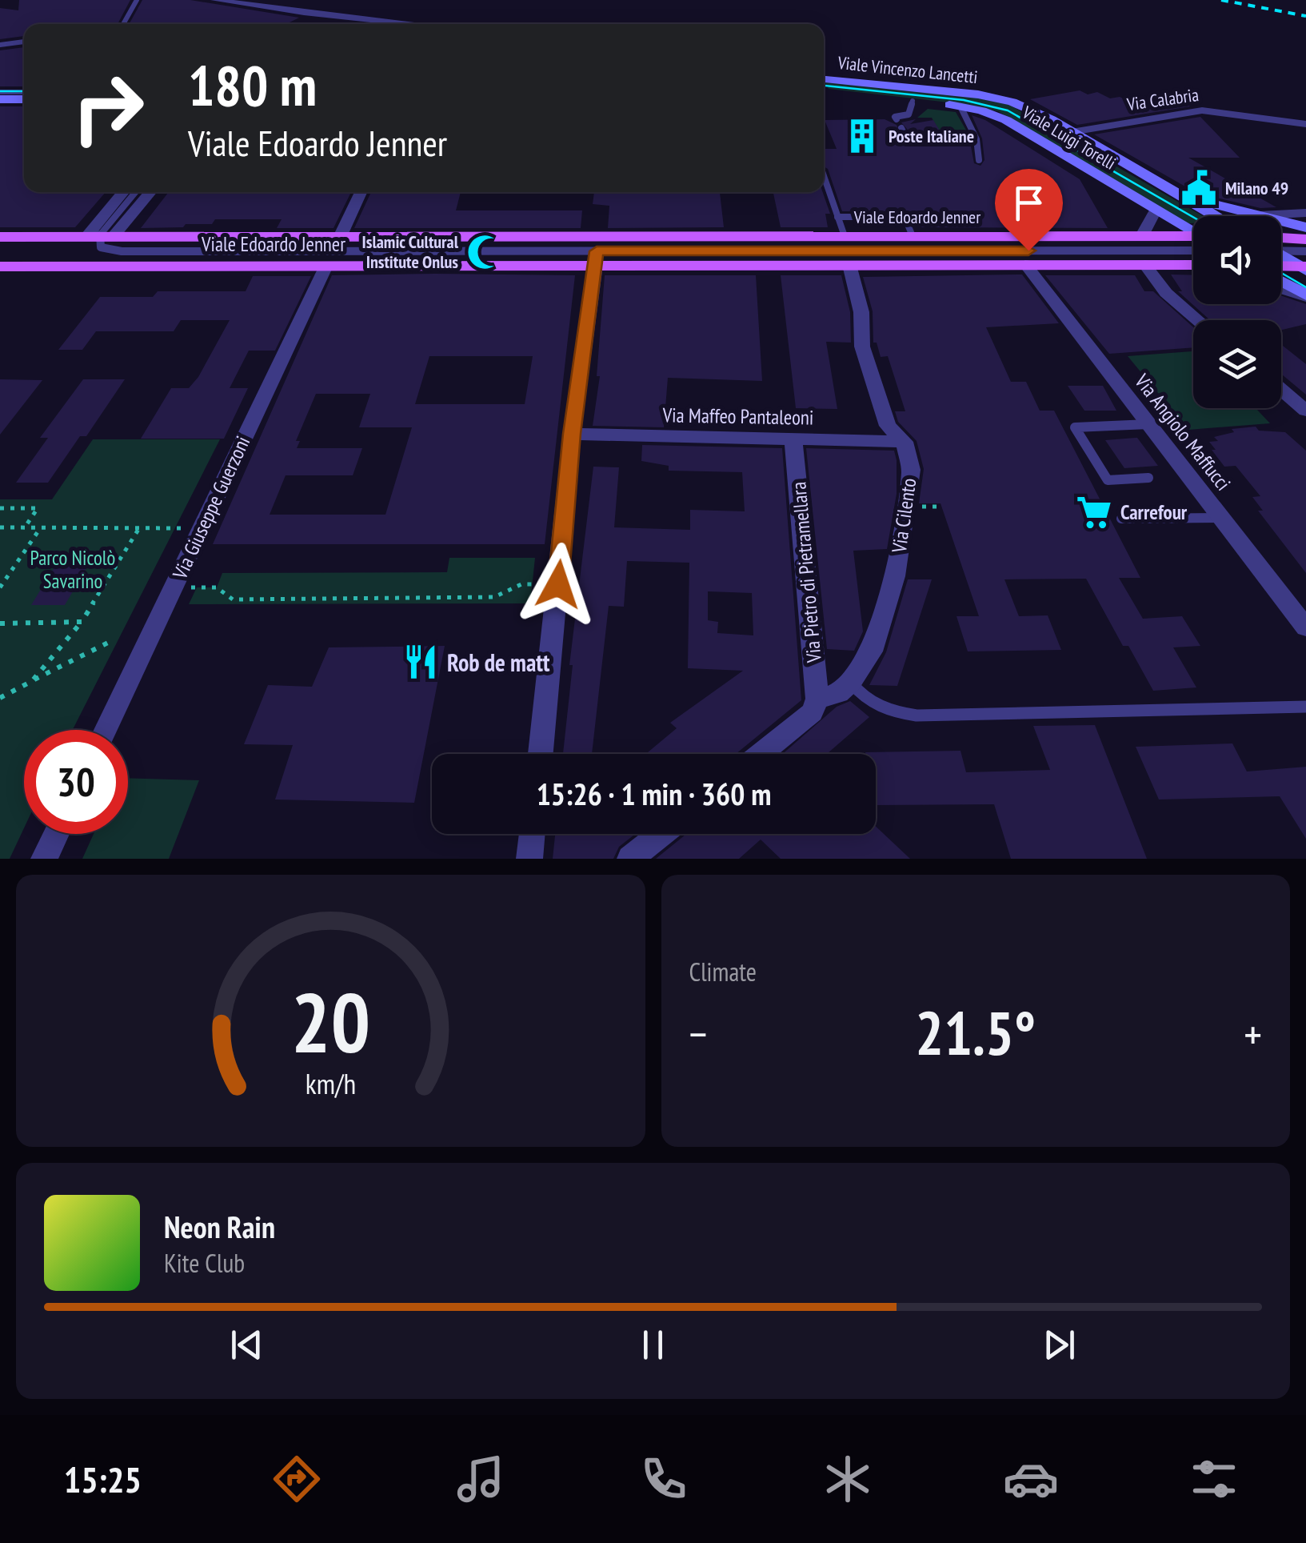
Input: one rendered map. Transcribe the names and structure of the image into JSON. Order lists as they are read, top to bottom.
{
  "streets": {
    "main road": ["Viale Vincenzo Lancetti", "Viale Luigi Torelli", "Viale Edoardo Jenner"],
    "street": [
      "Via Calabria",
      "Via Maffeo Pantaleoni",
      "Via Angiolo Maffucci",
      "Via Giuseppe Guerzoni",
      "Via Cilento",
      "Via Pietro di Pietramellara"
    ]
  },
  "crossings": [
    ["Viale Vincenzo Lancetti", "Viale Luigi Torelli"],
    ["Via Calabria", "Viale Luigi Torelli"],
    ["Viale Edoardo Jenner", "Via Angiolo Maffucci"],
    ["Viale Edoardo Jenner", "Via Giuseppe Guerzoni"],
    ["Viale Edoardo Jenner", "Via Cilento"],
    ["Via Maffeo Pantaleoni", "Via Cilento"],
    ["Via Maffeo Pantaleoni", "Via Pietro di Pietramellara"]
  ],
  "parks": ["Parco Nicolò Savarino"],
  "places": {
    "building": ["Poste Italiane"],
    "public building": ["Milano 49"],
    "mosque": ["Islamic Cultural Institute Onlus"],
    "supermarket": ["Carrefour"],
    "restaurant": ["Rob de matt"]
  },
  "page": {
    "turn": ["180 m", "Viale Edoardo Jenner"],
    "limit": "30",
    "trip": "15:26 · 1 min · 360 m",
    "tile": "Climate",
    "heat": ["−", "21.5°", "+"],
    "song": ["Neon Rain", "Kite Club"],
    "tabs": "15:25",
    "gauge": ["20", "km/h"]
  }
}
